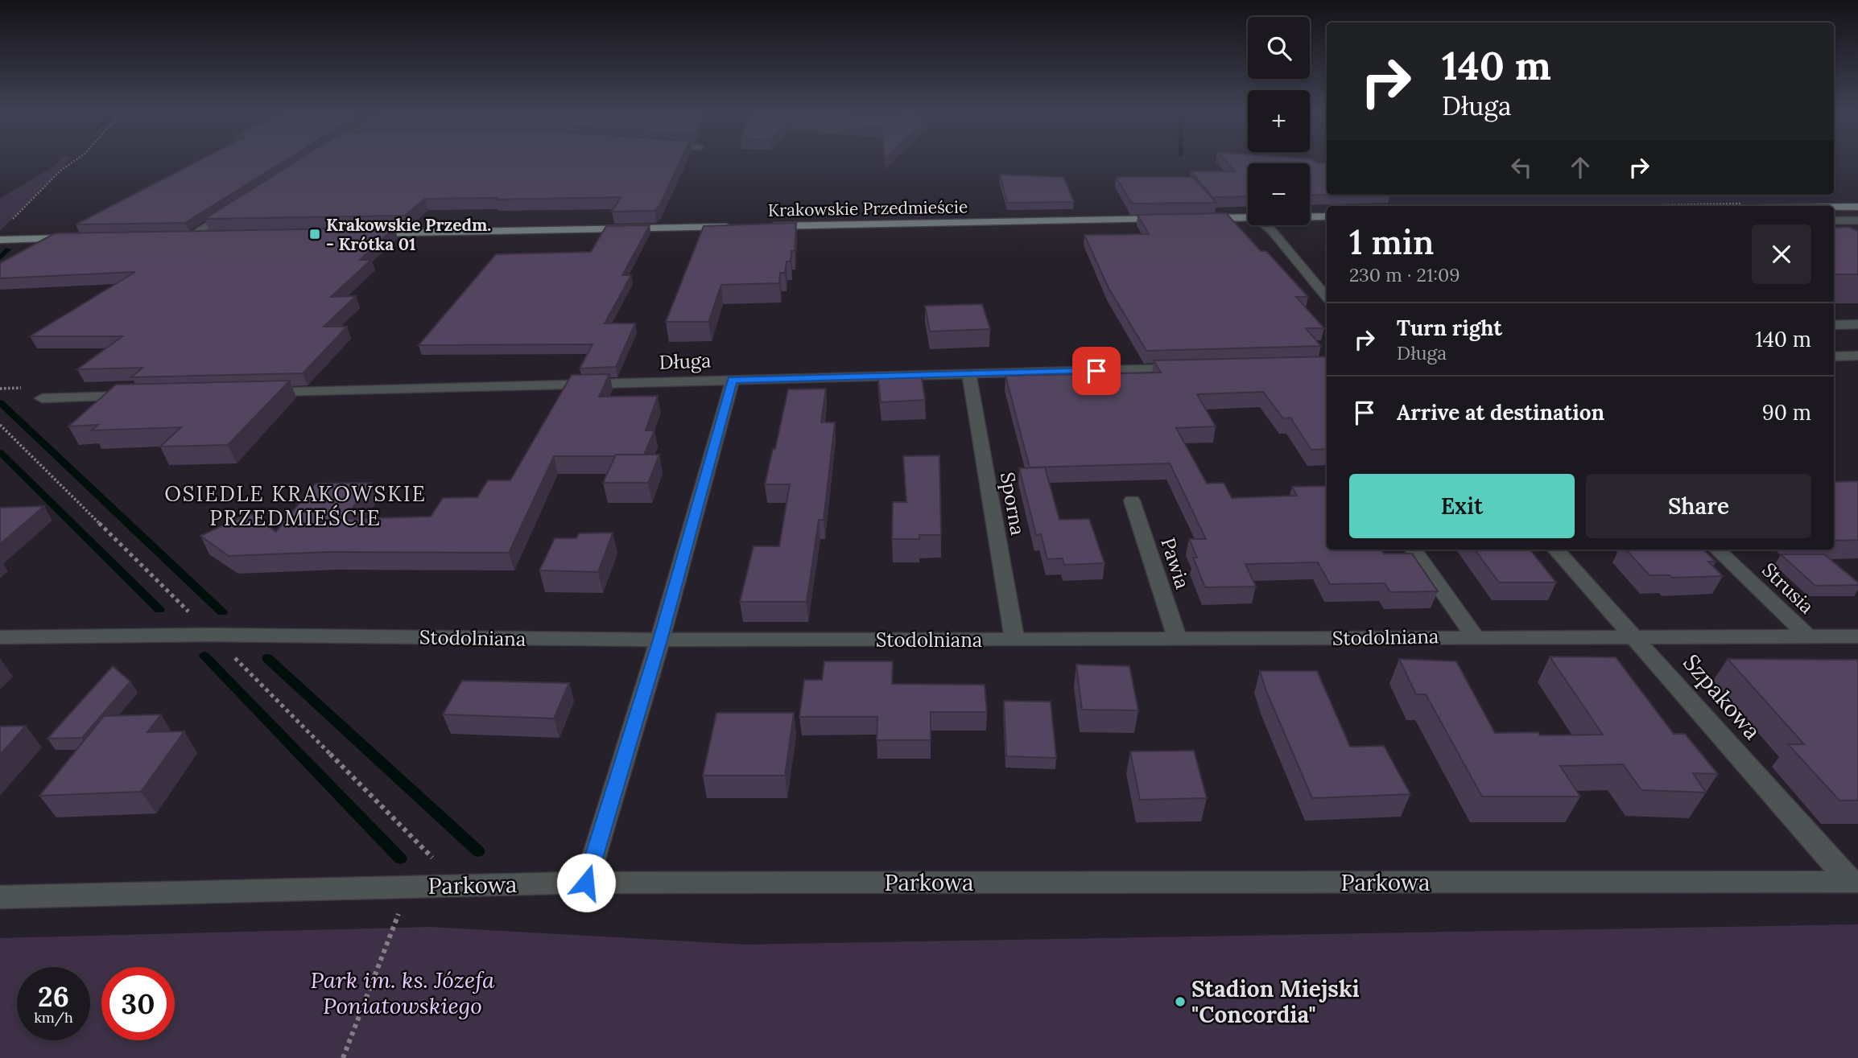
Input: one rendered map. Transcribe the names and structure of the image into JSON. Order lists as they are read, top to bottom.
{
  "streets": {
    "main road": ["Krakowskie Przedmieście"],
    "street": [
      "Długa",
      "Sporna",
      "Pawia",
      "Strusia",
      "Stodolniana",
      "Szpakowa",
      "Parkowa"
    ]
  },
  "crossings": [
    ["Długa", "Sporna"],
    ["Sporna", "Stodolniana"],
    ["Pawia", "Stodolniana"],
    ["Strusia", "Stodolniana"],
    ["Stodolniana", "Szpakowa"],
    ["Szpakowa", "Parkowa"]
  ],
  "districts": ["OSIEDLE KRAKOWSKIE PRZEDMIEŚCIE"],
  "parks": ["Park im. ks. Józefa Poniatowskiego"],
  "places": {
    "transit": ["Krakowskie Przedm. - Krótka 01"],
    "other": ["Stadion Miejski \"Concordia\""]
  },
  "page": {
    "map_buttons": ["+", "−"],
    "turn": ["140 m", "Długa"],
    "heading": ["1 min", "230 m · 21:09"],
    "list": [
      {
        "name": "Turn right",
        "note": "Długa",
        "value": "140 m"
      },
      {
        "name": "Arrive at destination",
        "value": "90 m"
      }
    ],
    "buttons": ["Exit", "Share"],
    "speed": "26 km/h",
    "limit": "30"
  }
}
